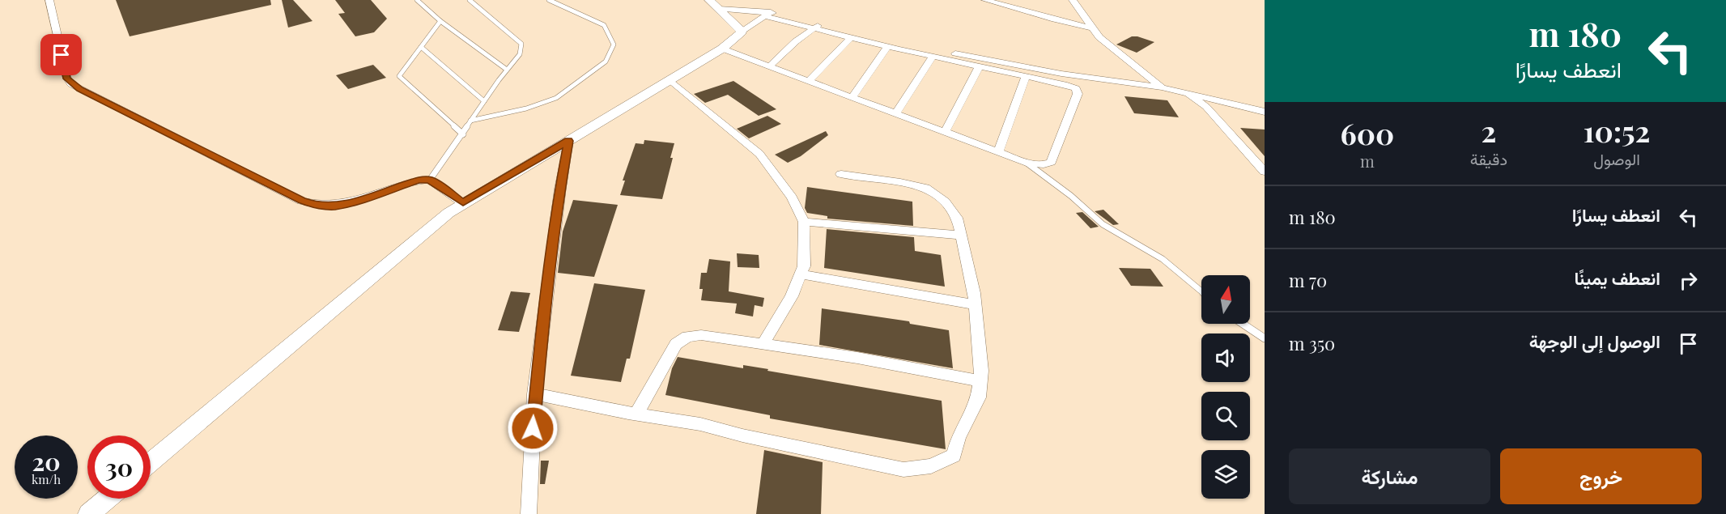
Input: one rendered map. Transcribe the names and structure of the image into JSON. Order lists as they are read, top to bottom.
{
  "north": "top",
  "page": {
    "turn": ["180 m", "انعطف يسارًا"],
    "eta": [
      "10:52",
      "الوصول",
      "2",
      "دقيقة",
      "600",
      "m"
    ],
    "list": [
      {
        "name": "انعطف يسارًا",
        "value": "180 m"
      },
      {
        "name": "انعطف يمينًا",
        "value": "70 m"
      },
      {
        "name": "الوصول إلى الوجهة",
        "value": "350 m"
      }
    ],
    "speed": "20 km/h",
    "limit": "30",
    "buttons": ["خروج", "مشاركة"]
  }
}
